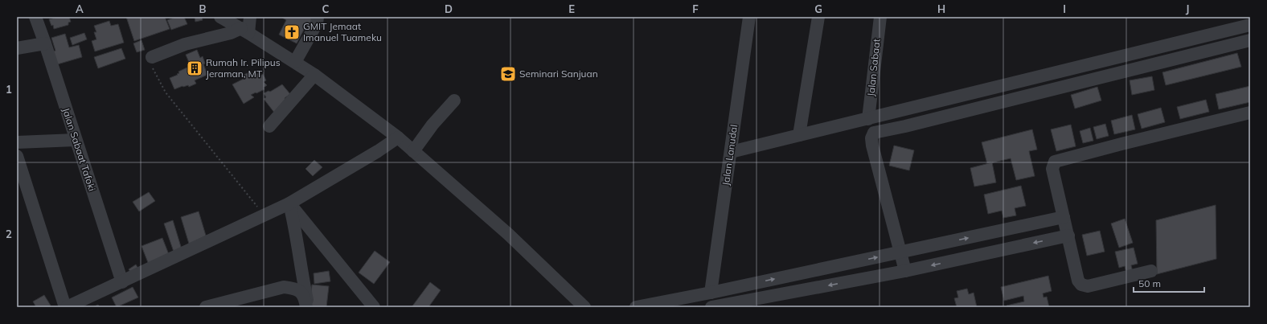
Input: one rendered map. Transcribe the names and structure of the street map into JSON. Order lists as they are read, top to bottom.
{
  "streets": {
    "street": ["Jalan Sabaat", "Jalan Sabaat Tafoki", "Jalan Lanudal"]
  },
  "places": {
    "church": ["GMIT Jemaat Imanuel Tuameku"],
    "building": ["Rumah Ir. Pilipus Jeraman, MT"],
    "school or university": ["Seminari Sanjuan"]
  },
  "scale_bar": "50 m",
  "grid": {
    "columns": [
      "A",
      "B",
      "C",
      "D",
      "E",
      "F",
      "G",
      "H",
      "I",
      "J"
    ],
    "rows": ["1", "2"]
  }
}
